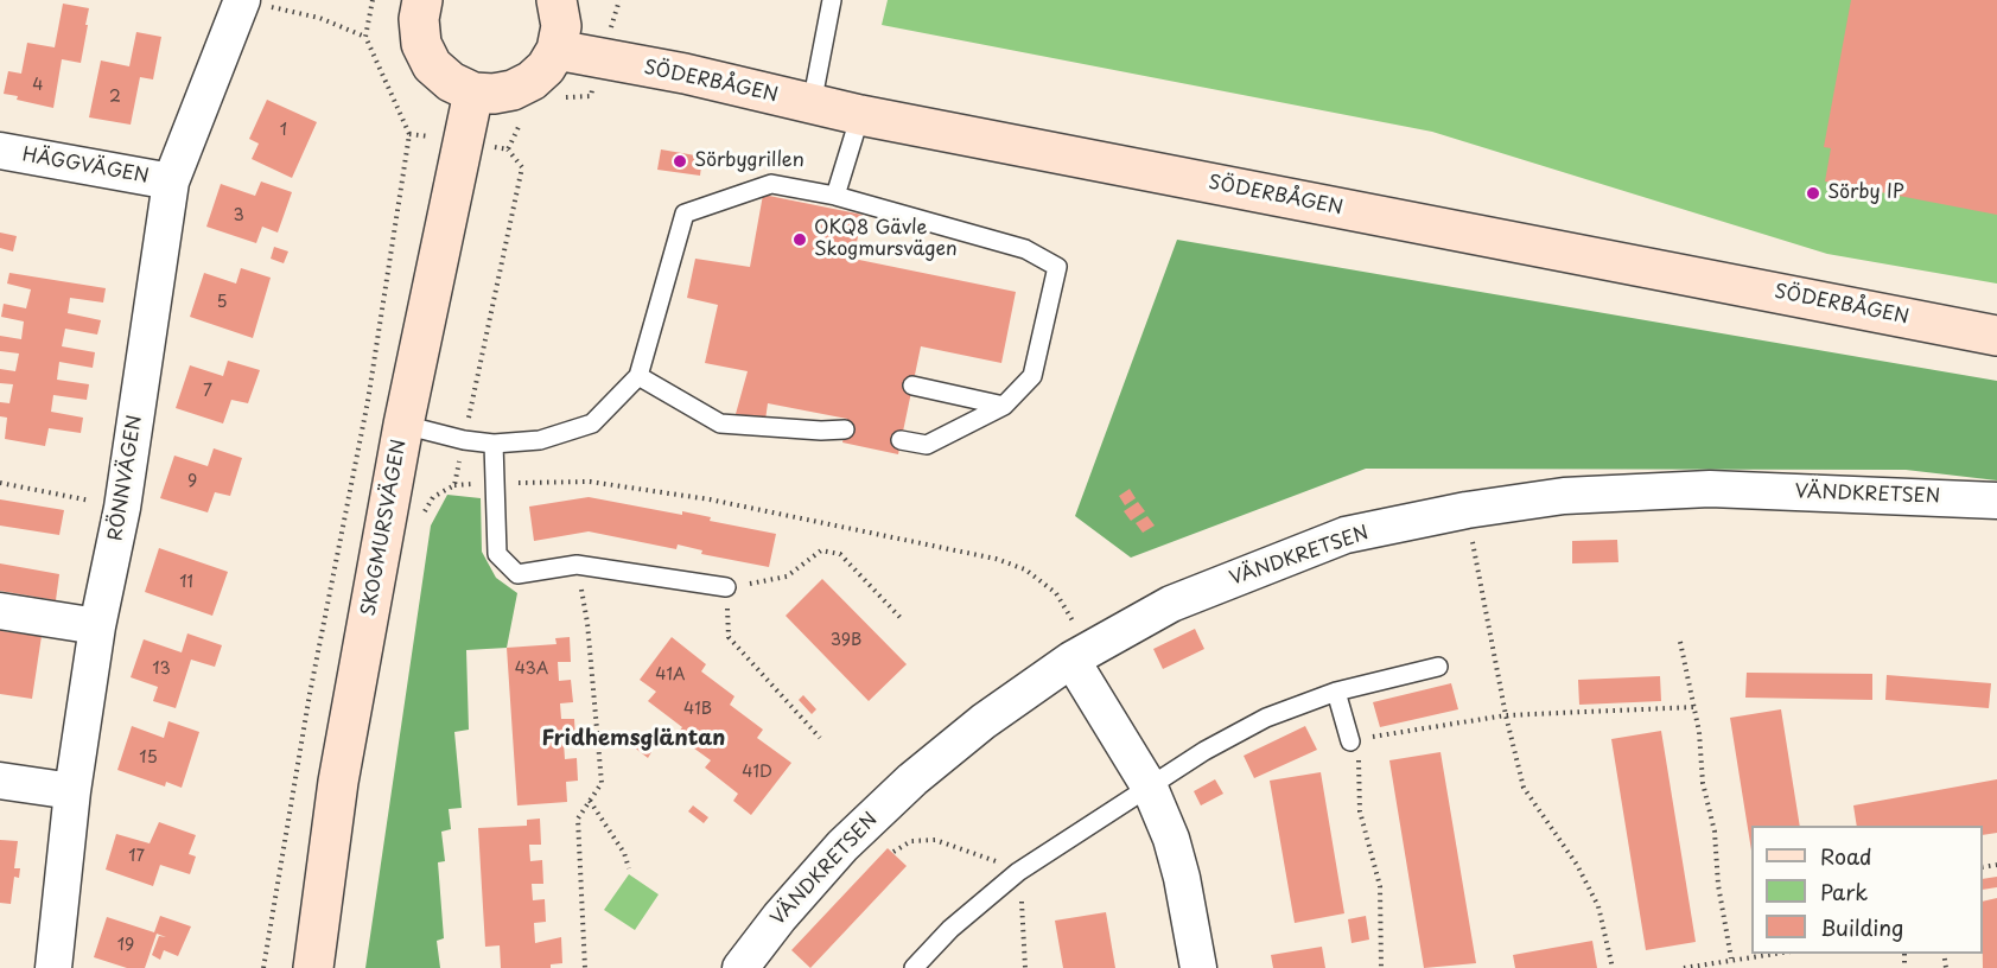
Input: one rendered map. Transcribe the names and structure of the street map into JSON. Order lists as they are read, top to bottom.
{
  "streets": {
    "street": [
      "SÖDERBÅGEN",
      "HÄGGVÄGEN",
      "RÖNNVÄGEN",
      "VÄNDKRETSEN",
      "SKOGMURSVÄGEN"
    ]
  },
  "crossings": [
    ["HÄGGVÄGEN", "RÖNNVÄGEN"]
  ],
  "districts": ["Fridhemsgläntan"],
  "places": ["Sörbygrillen", "Sörby IP", "OKQ8 Gävle Skogmursvägen"],
  "house_numbers": [
    "4",
    "2",
    "1",
    "3",
    "5",
    "7",
    "9",
    "11",
    "39B",
    "13",
    "43A",
    "41A",
    "41B",
    "15",
    "41D",
    "17",
    "19"
  ],
  "legend": ["Road", "Park", "Building"]
}
